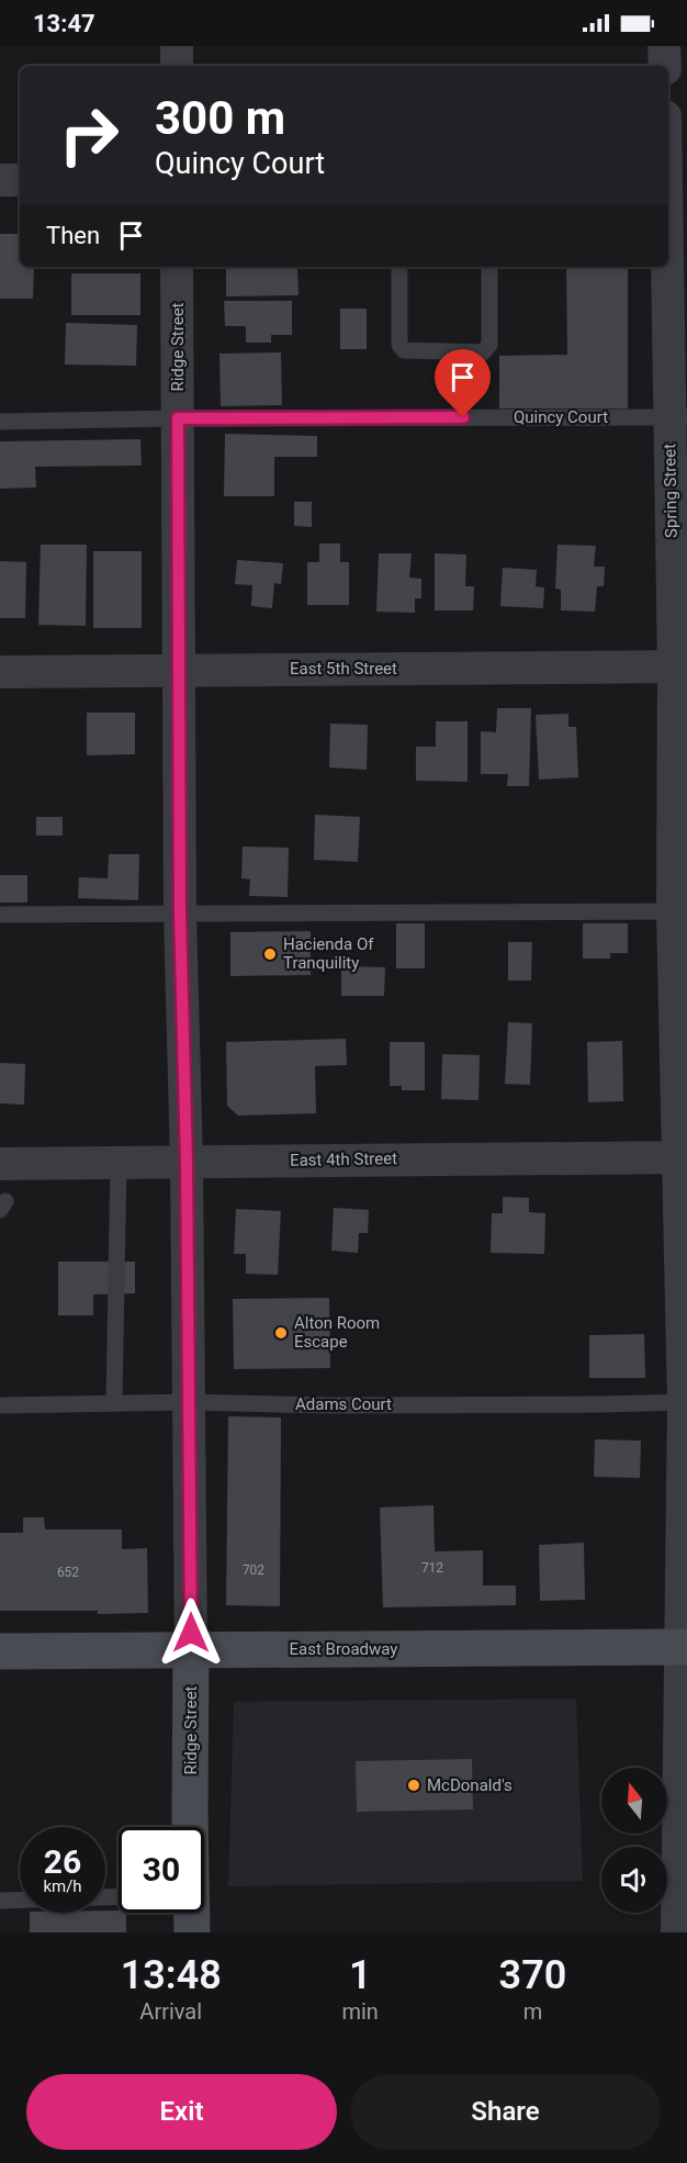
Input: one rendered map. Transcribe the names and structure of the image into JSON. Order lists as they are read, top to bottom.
{
  "streets": {
    "street": [
      "Ridge Street",
      "Spring Street",
      "East 5th Street",
      "East 4th Street",
      "East Broadway"
    ],
    "lane": ["Quincy Court", "Adams Court"]
  },
  "crossings": [
    ["Ridge Street", "Quincy Court"],
    ["Ridge Street", "East 5th Street"],
    ["Ridge Street", "East 4th Street"],
    ["Ridge Street", "Adams Court"],
    ["Ridge Street", "East Broadway"],
    ["Quincy Court", "Spring Street"],
    ["Spring Street", "East 5th Street"],
    ["Spring Street", "East 4th Street"],
    ["Spring Street", "Adams Court"],
    ["Spring Street", "East Broadway"]
  ],
  "places": ["Hacienda Of Tranquility", "Alton Room Escape", "McDonald's"],
  "house_numbers": ["712", "702", "652"],
  "north": "top",
  "page": {
    "status": "13:47",
    "turn": ["300 m", "Quincy Court"],
    "then": "Then",
    "speed": "26 km/h",
    "limit": "30",
    "eta": [
      "13:48",
      "Arrival",
      "1",
      "min",
      "370",
      "m"
    ],
    "buttons": ["Exit", "Share"]
  }
}
